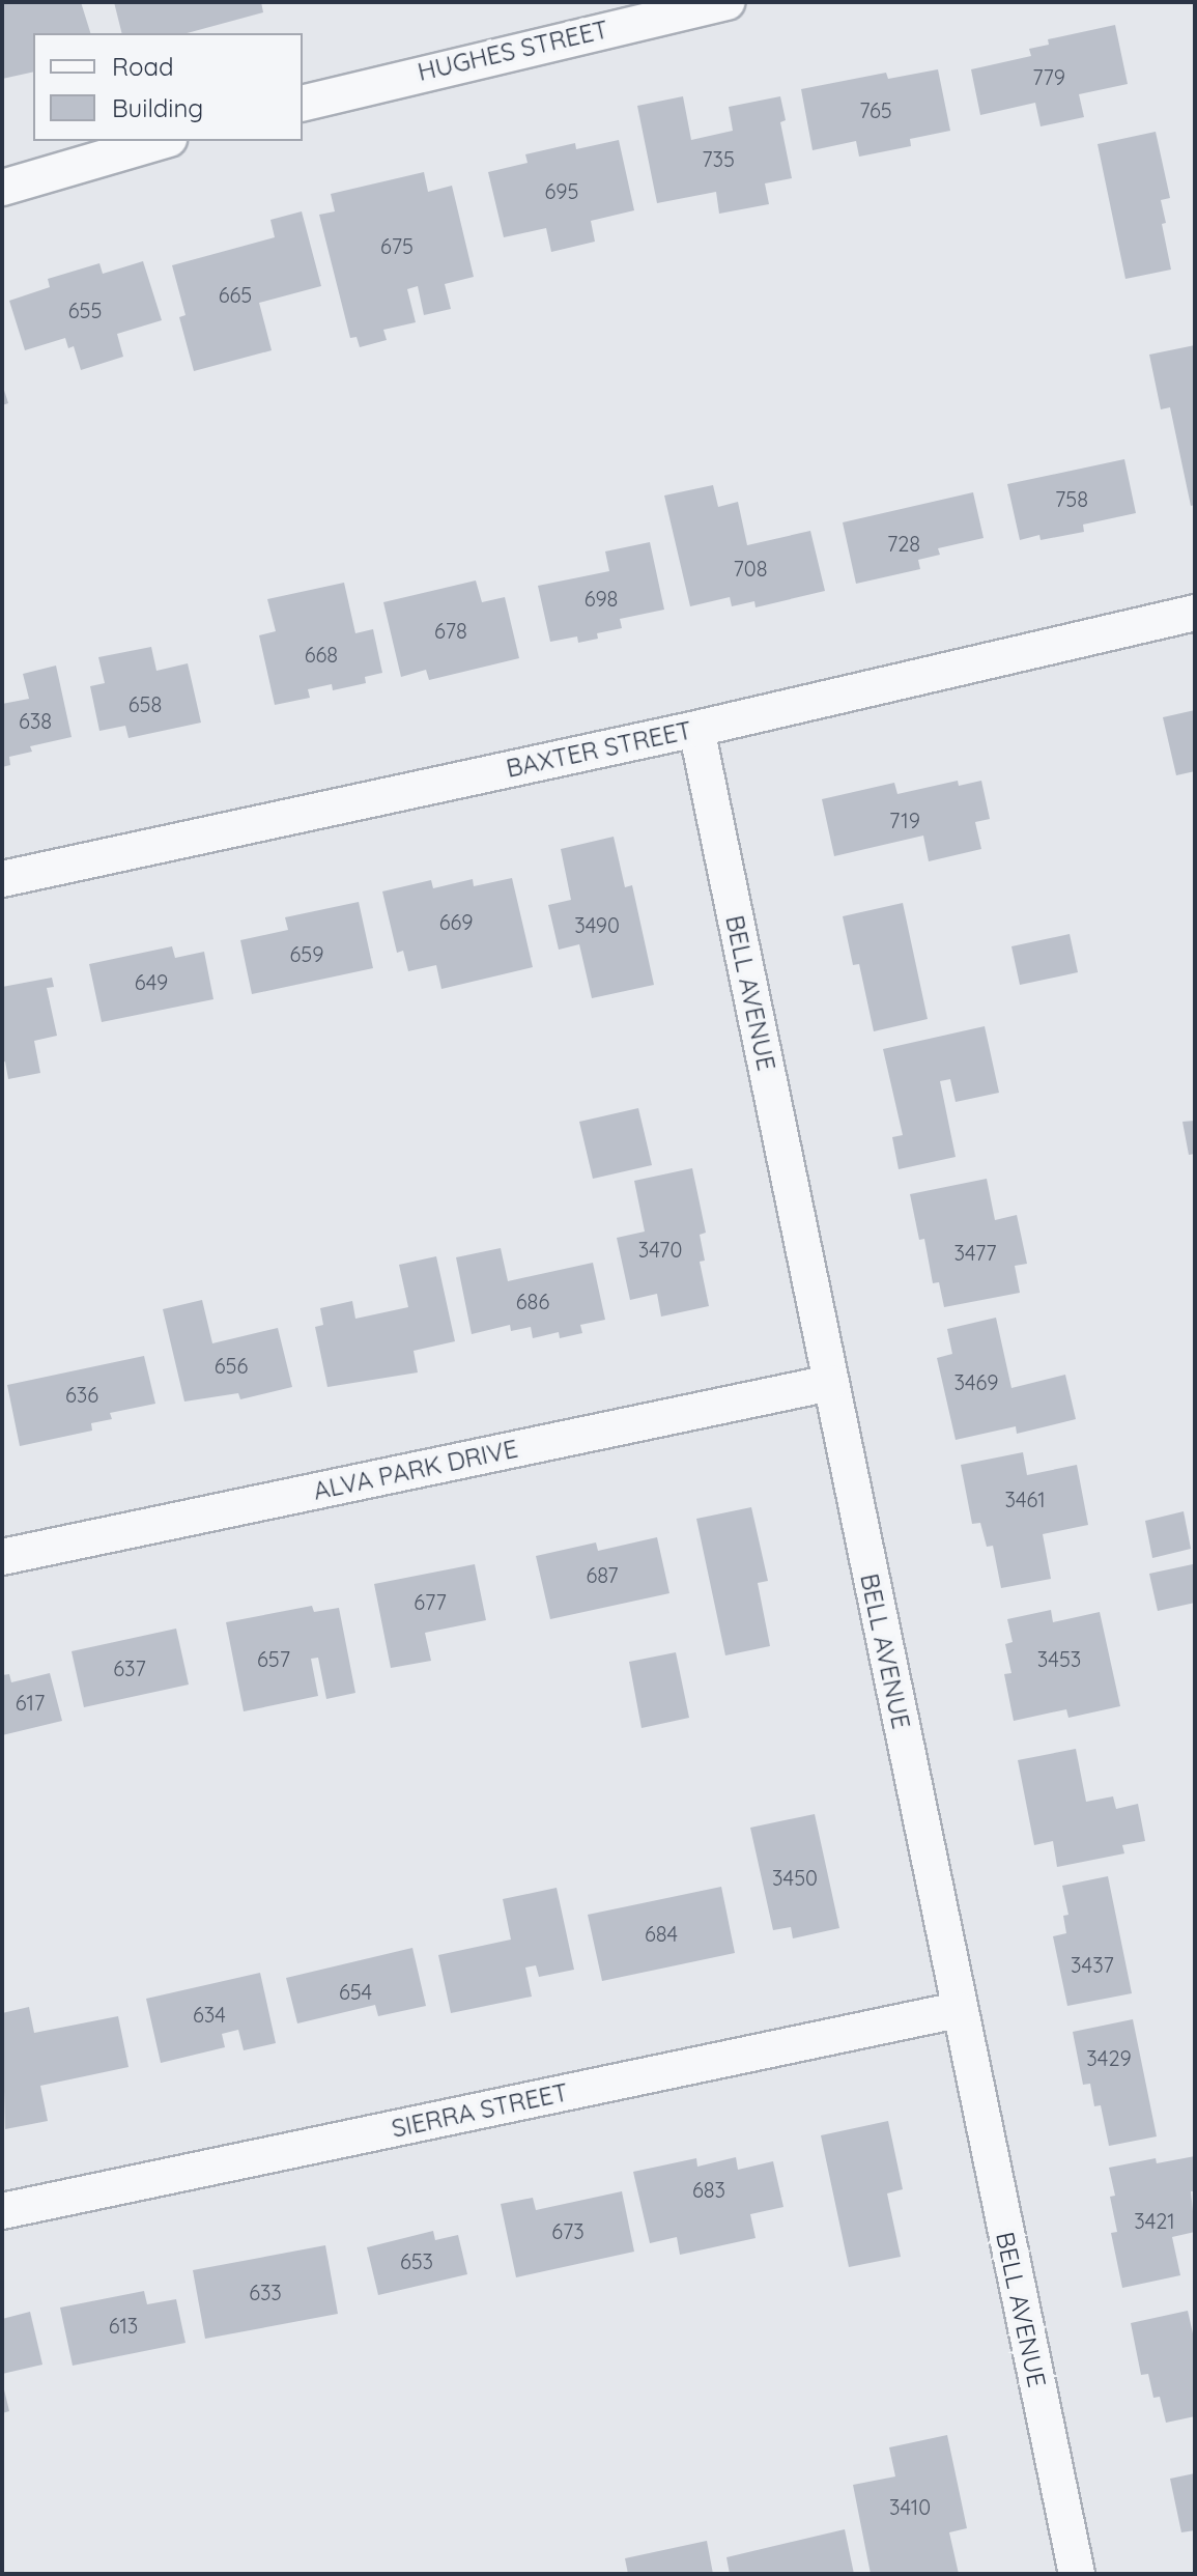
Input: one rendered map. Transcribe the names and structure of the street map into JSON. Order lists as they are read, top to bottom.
{
  "streets": {
    "street": [
      "HUGHES STREET",
      "BAXTER STREET",
      "BELL AVENUE",
      "ALVA PARK DRIVE",
      "SIERRA STREET"
    ]
  },
  "crossings": [
    ["BAXTER STREET", "BELL AVENUE"],
    ["BELL AVENUE", "ALVA PARK DRIVE"],
    ["BELL AVENUE", "SIERRA STREET"]
  ],
  "house_numbers": [
    "779",
    "765",
    "735",
    "695",
    "675",
    "665",
    "655",
    "758",
    "728",
    "708",
    "698",
    "678",
    "668",
    "658",
    "638",
    "719",
    "669",
    "3490",
    "659",
    "649",
    "3470",
    "3477",
    "686",
    "656",
    "3469",
    "636",
    "3461",
    "687",
    "677",
    "657",
    "3453",
    "637",
    "617",
    "3450",
    "684",
    "3437",
    "654",
    "634",
    "3429",
    "683",
    "3421",
    "673",
    "653",
    "633",
    "613",
    "3410"
  ],
  "legend": ["Road", "Building"]
}
